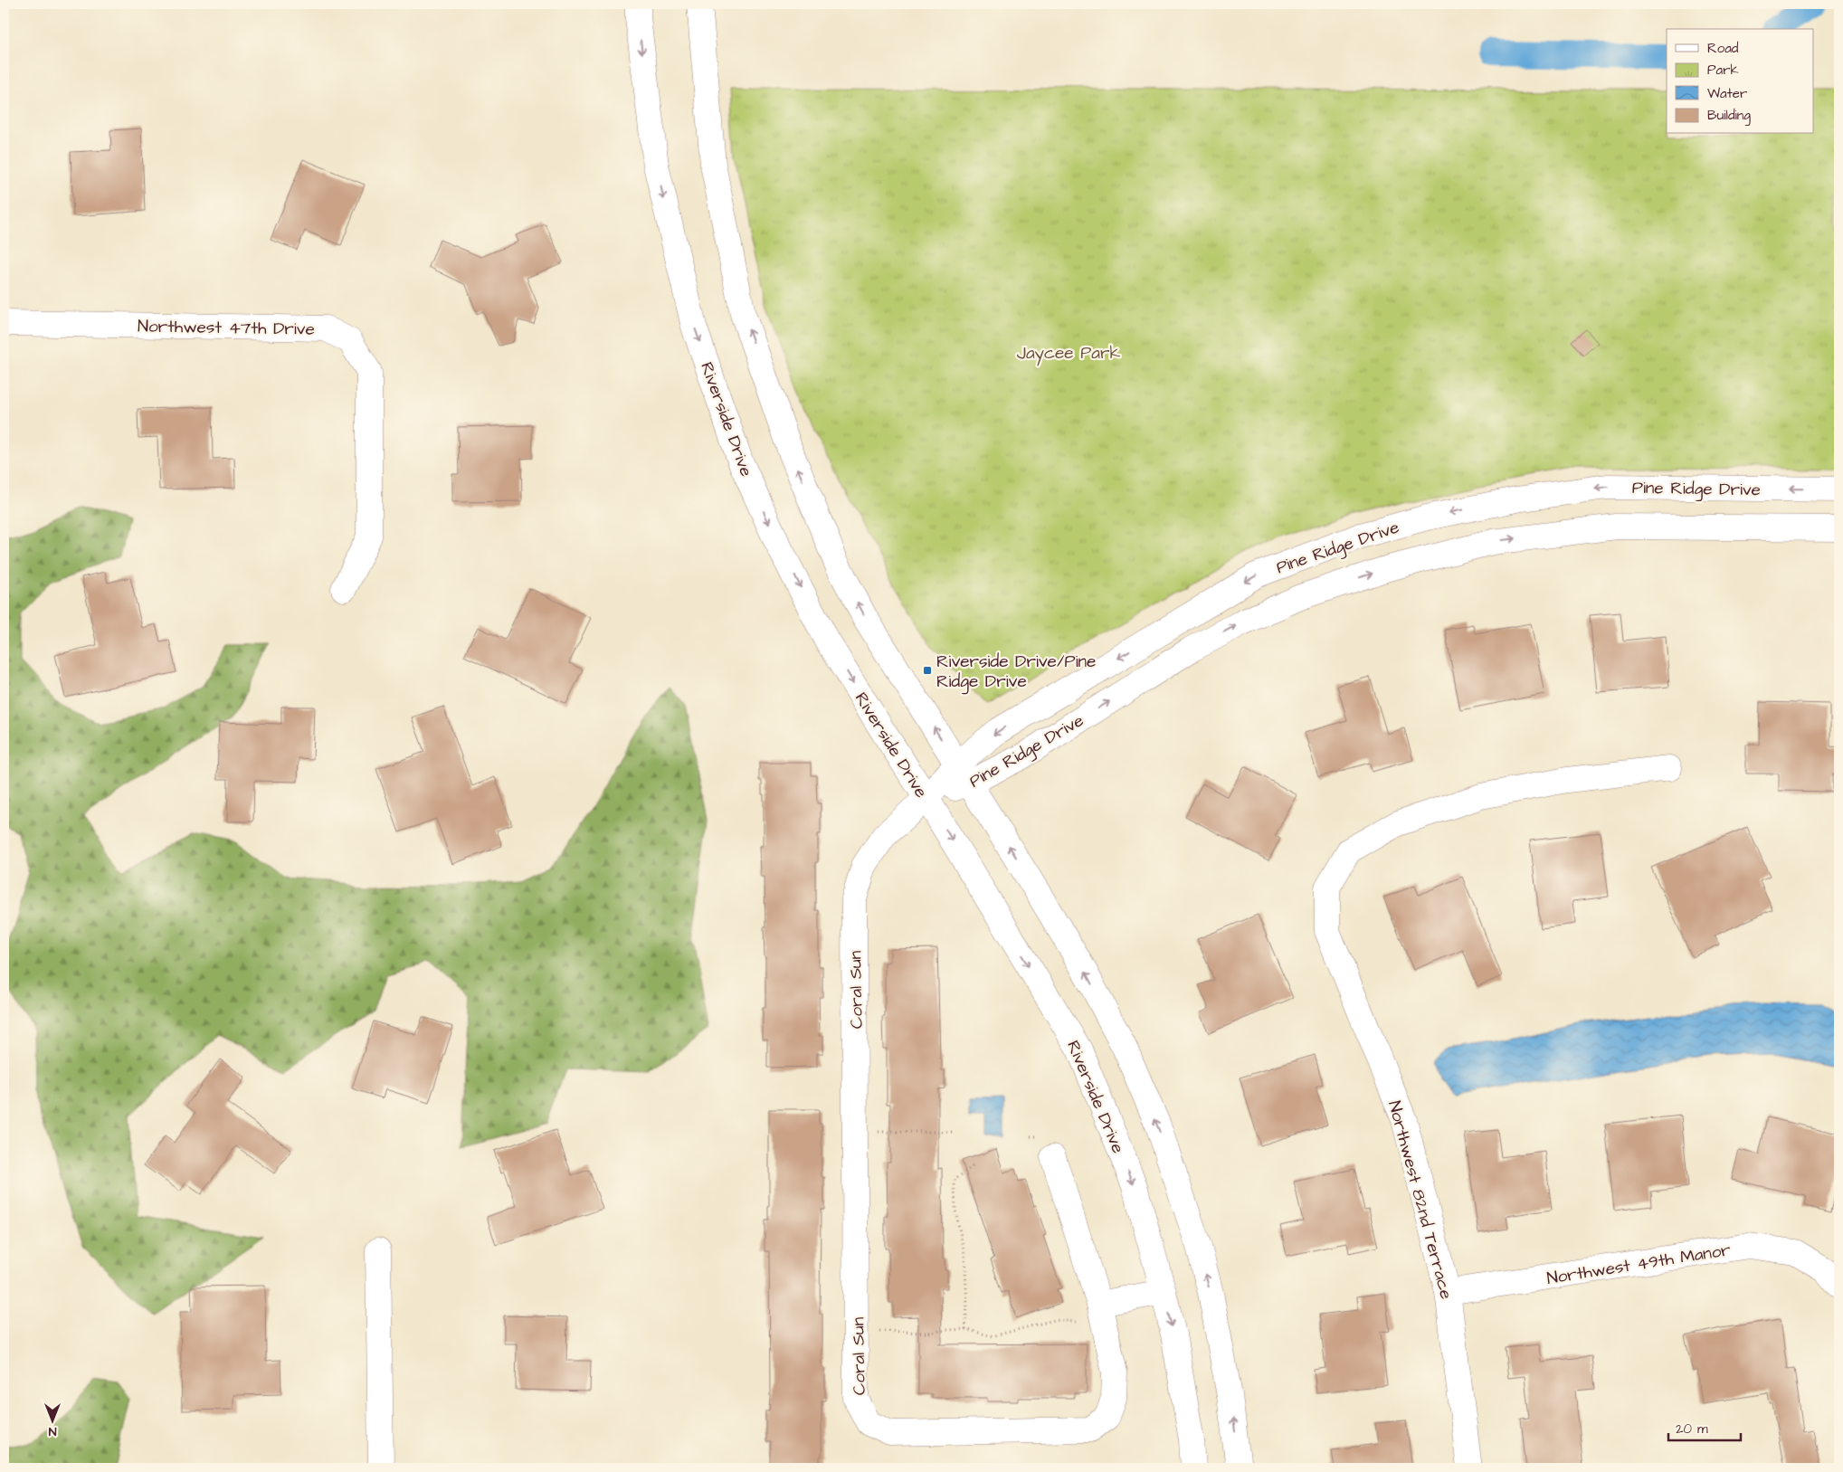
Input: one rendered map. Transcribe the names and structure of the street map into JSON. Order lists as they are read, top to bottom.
{
  "streets": {
    "street": [
      "Northwest 47th Drive",
      "Riverside Drive",
      "Pine Ridge Drive",
      "Coral Sun",
      "Northwest 82nd Terrace",
      "Northwest 49th Manor"
    ]
  },
  "crossings": [
    ["Riverside Drive", "Pine Ridge Drive"],
    ["Riverside Drive", "Coral Sun"],
    ["Pine Ridge Drive", "Coral Sun"],
    ["Northwest 82nd Terrace", "Northwest 49th Manor"]
  ],
  "parks": ["Jaycee Park"],
  "places": {
    "transit": ["Riverside Drive/Pine Ridge Drive"]
  },
  "legend": [
    "Road",
    "Park",
    "Water",
    "Building"
  ],
  "scale_bar": "20 m",
  "north": "bottom"
}
